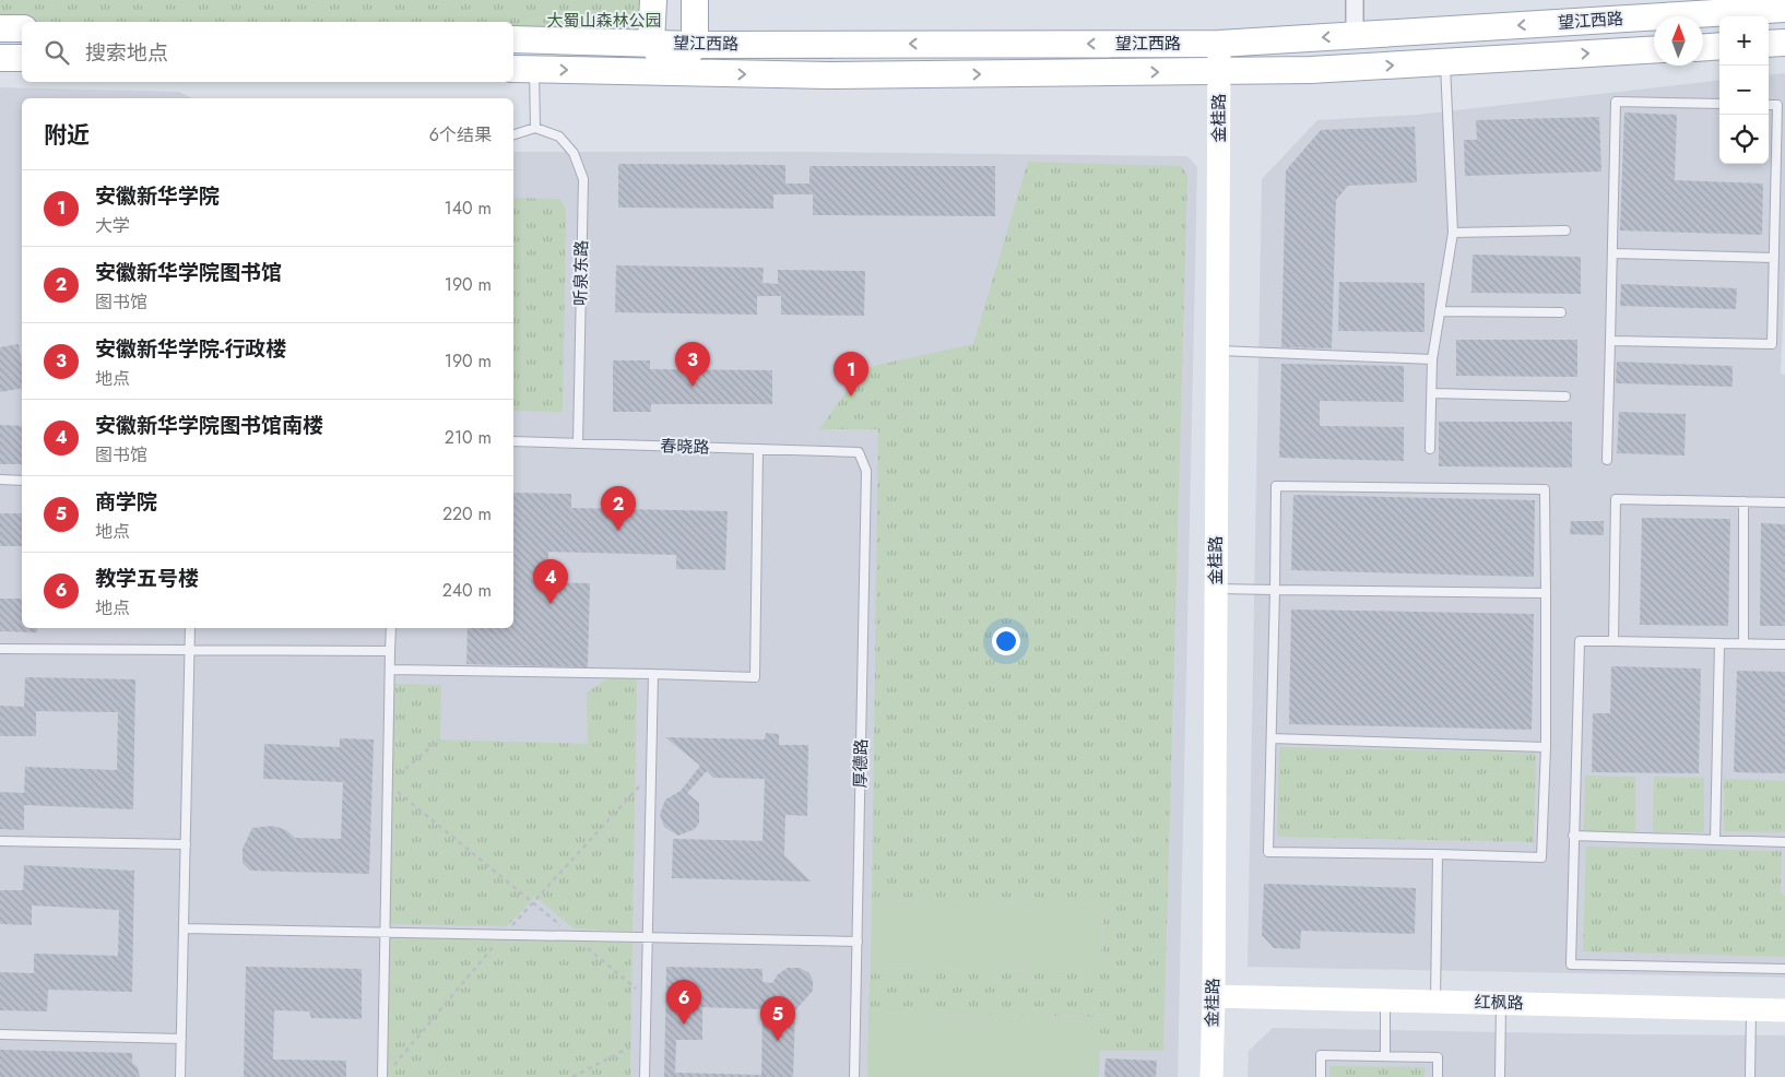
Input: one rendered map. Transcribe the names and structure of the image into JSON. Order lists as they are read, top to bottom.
{
  "streets": {
    "main road": ["望江西路"],
    "street": ["金桂路", "红枫路"],
    "lane": ["听泉东路", "春晓路", "厚德路"]
  },
  "crossings": [
    ["望江西路", "金桂路"],
    ["金桂路", "红枫路"],
    ["听泉东路", "春晓路"],
    ["春晓路", "厚德路"]
  ],
  "parks": ["大蜀山森林公园"],
  "north": "top",
  "page": {
    "map_buttons": ["+", "−"],
    "search": "搜索地点",
    "heading": ["附近", "6个结果"],
    "list": [
      {
        "mark": "1",
        "name": "安徽新华学院",
        "note": "大学",
        "value": "140 m"
      },
      {
        "mark": "2",
        "name": "安徽新华学院图书馆",
        "note": "图书馆",
        "value": "190 m"
      },
      {
        "mark": "3",
        "name": "安徽新华学院-行政楼",
        "note": "地点",
        "value": "190 m"
      },
      {
        "mark": "4",
        "name": "安徽新华学院图书馆南楼",
        "note": "图书馆",
        "value": "210 m"
      },
      {
        "mark": "5",
        "name": "商学院",
        "note": "地点",
        "value": "220 m"
      },
      {
        "mark": "6",
        "name": "教学五号楼",
        "note": "地点",
        "value": "240 m"
      }
    ],
    "pins": [
      "3",
      "1",
      "2",
      "4",
      "6",
      "5"
    ]
  }
}
